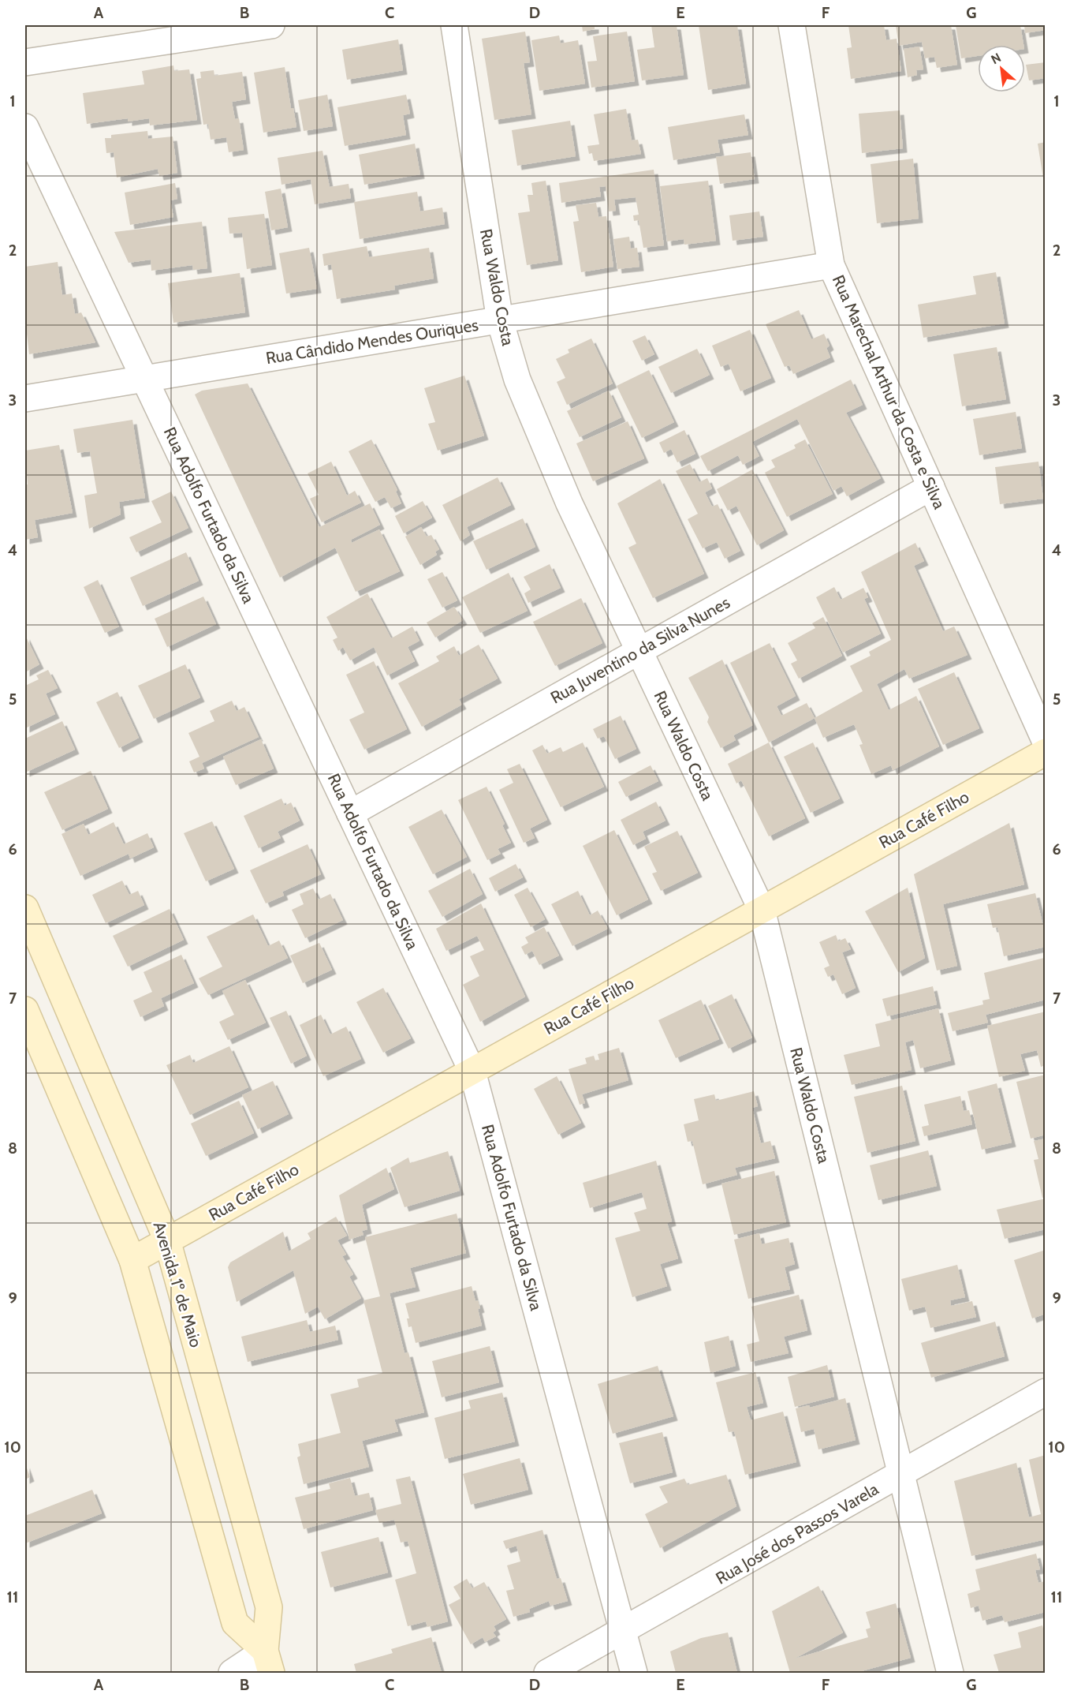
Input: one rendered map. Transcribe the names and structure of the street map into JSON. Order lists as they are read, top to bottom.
{
  "streets": {
    "street": [
      "Rua Waldo Costa",
      "Rua Cândido Mendes Ouriques",
      "Rua Marechal Arthur da Costa e Silva",
      "Rua Adolfo Furtado da Silva",
      "Rua Juventino da Silva Nunes",
      "Rua Café Filho",
      "Avenida 1º de Maio",
      "Rua José dos Passos Varela"
    ]
  },
  "crossings": [
    ["Rua Waldo Costa", "Rua Cândido Mendes Ouriques"],
    ["Rua Waldo Costa", "Rua Juventino da Silva Nunes"],
    ["Rua Waldo Costa", "Rua Café Filho"],
    ["Rua Waldo Costa", "Rua José dos Passos Varela"],
    ["Rua Cândido Mendes Ouriques", "Rua Marechal Arthur da Costa e Silva"],
    ["Rua Cândido Mendes Ouriques", "Rua Adolfo Furtado da Silva"],
    ["Rua Marechal Arthur da Costa e Silva", "Rua Juventino da Silva Nunes"],
    ["Rua Adolfo Furtado da Silva", "Rua Juventino da Silva Nunes"],
    ["Rua Adolfo Furtado da Silva", "Rua Café Filho"],
    ["Rua Adolfo Furtado da Silva", "Rua José dos Passos Varela"],
    ["Rua Café Filho", "Avenida 1º de Maio"]
  ],
  "north": "top left",
  "grid": {
    "columns": [
      "A",
      "B",
      "C",
      "D",
      "E",
      "F",
      "G"
    ],
    "rows": [
      "1",
      "2",
      "3",
      "4",
      "5",
      "6",
      "7",
      "8",
      "9",
      "10",
      "11"
    ]
  }
}
